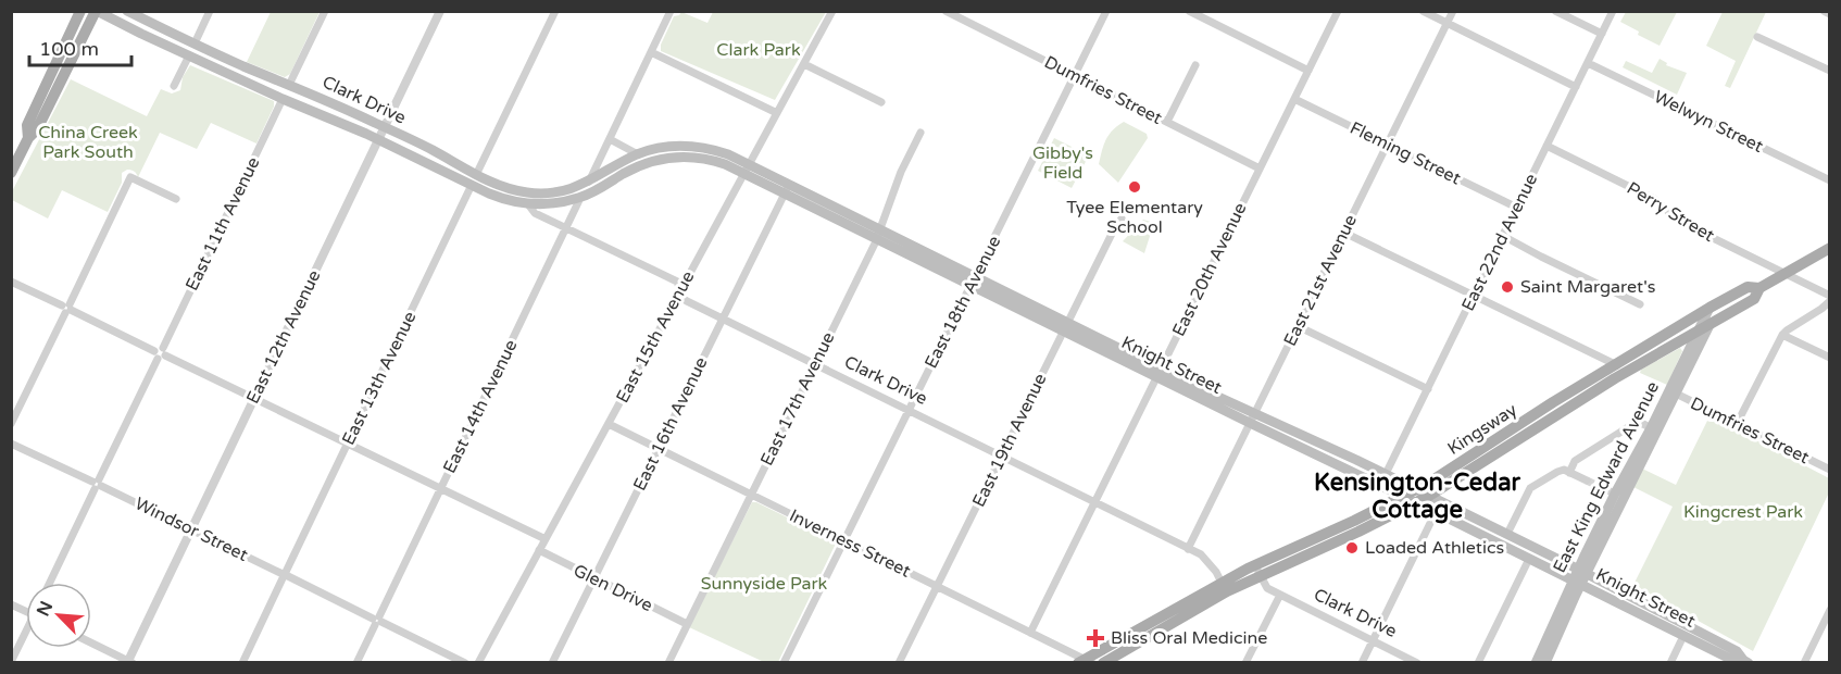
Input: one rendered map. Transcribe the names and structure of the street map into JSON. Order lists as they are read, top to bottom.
{
  "streets": {
    "main road": [
      "Clark Drive",
      "Knight Street",
      "Kingsway",
      "East King Edward Avenue"
    ],
    "street": [
      "Dumfries Street",
      "Welwyn Street",
      "Fleming Street",
      "Perry Street",
      "East 11th Avenue",
      "East 22nd Avenue",
      "East 20th Avenue",
      "East 21st Avenue",
      "East 18th Avenue",
      "East 12th Avenue",
      "East 15th Avenue",
      "East 13th Avenue",
      "East 17th Avenue",
      "East 14th Avenue",
      "East 16th Avenue",
      "East 19th Avenue",
      "Windsor Street",
      "Inverness Street",
      "Glen Drive"
    ]
  },
  "crossings": [
    ["Dumfries Street", "East 20th Avenue"],
    ["Dumfries Street", "East 18th Avenue"],
    ["Dumfries Street", "East King Edward Avenue"],
    ["Clark Drive", "East 11th Avenue"],
    ["Clark Drive", "East 20th Avenue"],
    ["Clark Drive", "East 21st Avenue"],
    ["Clark Drive", "East 18th Avenue"],
    ["Clark Drive", "East 12th Avenue"],
    ["Clark Drive", "East 15th Avenue"],
    ["Clark Drive", "Knight Street"],
    ["Clark Drive", "East 13th Avenue"],
    ["Clark Drive", "East 17th Avenue"],
    ["Clark Drive", "East 14th Avenue"],
    ["Clark Drive", "East 16th Avenue"],
    ["Clark Drive", "Kingsway"],
    ["Clark Drive", "East 19th Avenue"],
    ["Welwyn Street", "East 22nd Avenue"],
    ["Fleming Street", "East 22nd Avenue"],
    ["Fleming Street", "East 20th Avenue"],
    ["Fleming Street", "East 21st Avenue"],
    ["Perry Street", "East 22nd Avenue"],
    ["Perry Street", "Kingsway"],
    ["East 11th Avenue", "Windsor Street"],
    ["East 22nd Avenue", "Knight Street"],
    ["East 20th Avenue", "Knight Street"],
    ["East 20th Avenue", "Inverness Street"],
    ["East 21st Avenue", "Knight Street"],
    ["East 18th Avenue", "Knight Street"],
    ["East 18th Avenue", "Inverness Street"],
    ["East 12th Avenue", "Windsor Street"],
    ["East 15th Avenue", "Knight Street"],
    ["East 15th Avenue", "Inverness Street"],
    ["East 15th Avenue", "Glen Drive"],
    ["Knight Street", "East 17th Avenue"],
    ["Knight Street", "East 14th Avenue"],
    ["Knight Street", "East 16th Avenue"],
    ["Knight Street", "Kingsway"],
    ["Knight Street", "East 19th Avenue"],
    ["Knight Street", "East King Edward Avenue"],
    ["East 13th Avenue", "Windsor Street"],
    ["East 17th Avenue", "Inverness Street"],
    ["East 17th Avenue", "Glen Drive"],
    ["East 14th Avenue", "Windsor Street"],
    ["East 16th Avenue", "Inverness Street"],
    ["East 16th Avenue", "Glen Drive"],
    ["Kingsway", "East King Edward Avenue"],
    ["Kingsway", "Inverness Street"],
    ["East 19th Avenue", "Inverness Street"]
  ],
  "districts": ["Kensington-Cedar Cottage"],
  "parks": [
    "Clark Park",
    "China Creek Park South",
    "Gibby's Field",
    "Kingcrest Park",
    "Sunnyside Park"
  ],
  "places": {
    "other": ["Tyee Elementary School", "Saint Margaret's", "Loaded Athletics"],
    "health": ["Bliss Oral Medicine"]
  },
  "scale_bar": "100 m",
  "north": "top left"
}
